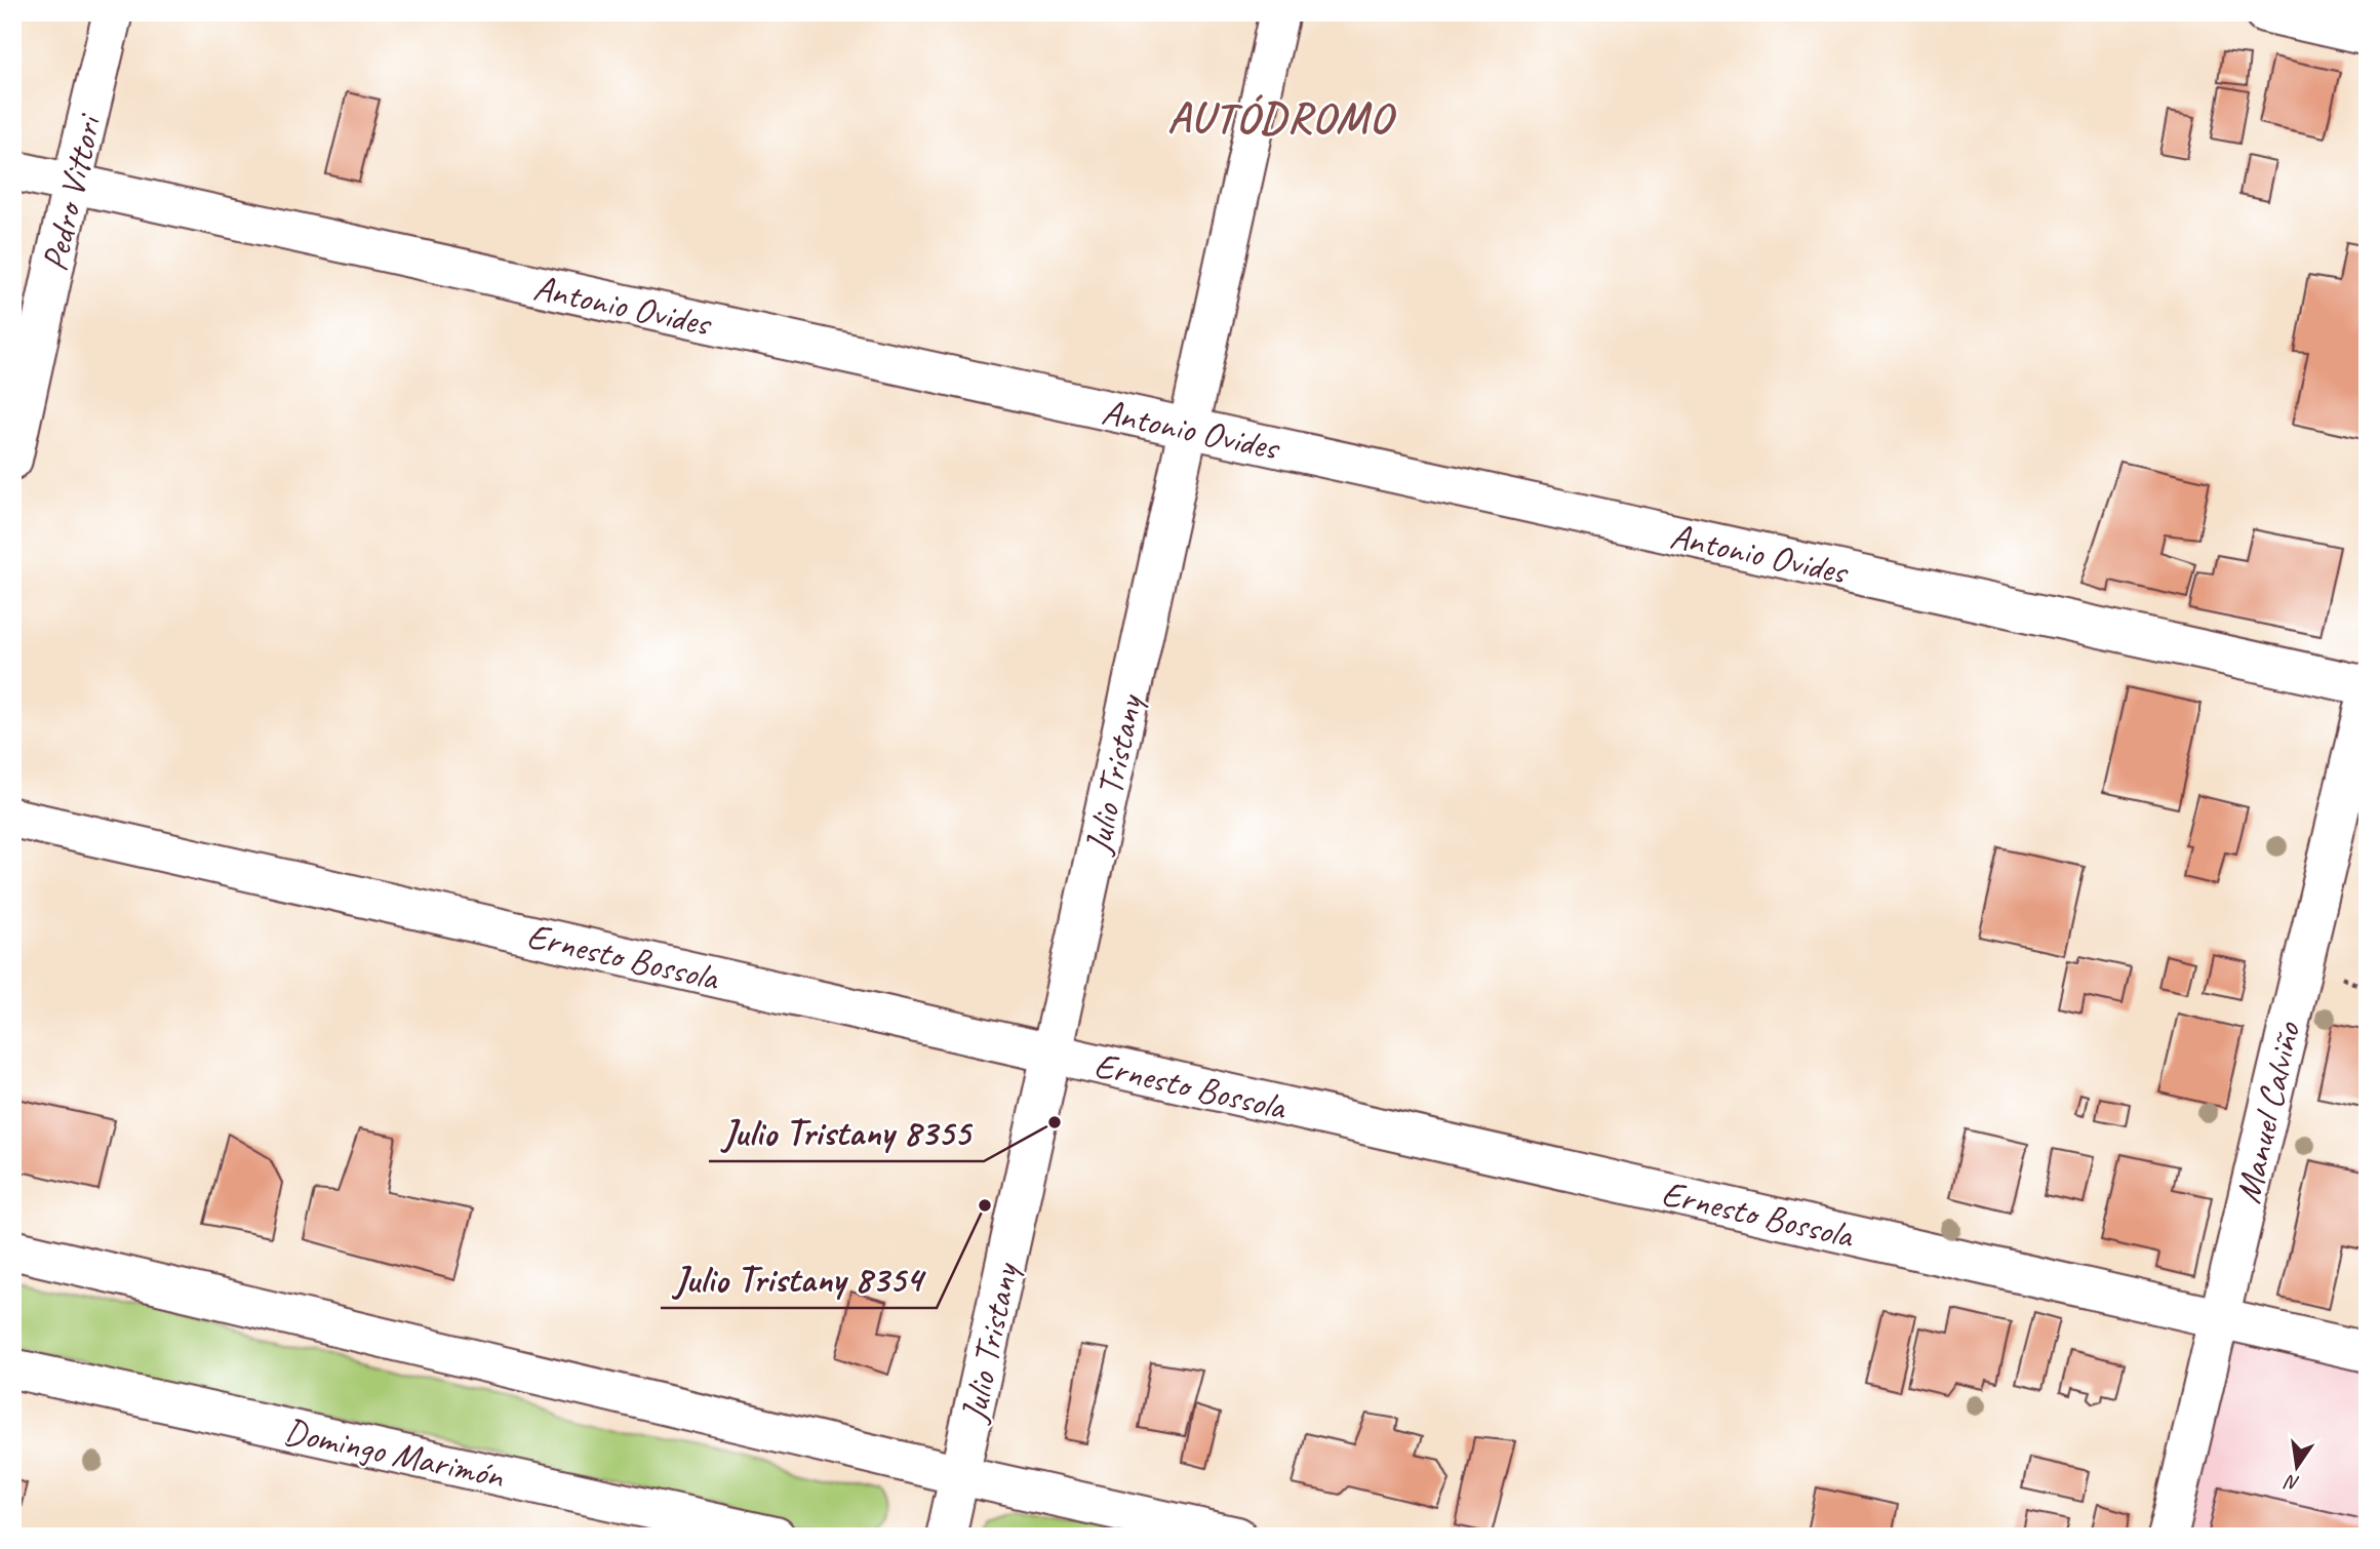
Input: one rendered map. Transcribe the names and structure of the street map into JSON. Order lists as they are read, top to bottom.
{
  "streets": {
    "street": [
      "Pedro Vittori",
      "Antonio Ovides",
      "Julio Tristany",
      "Ernesto Bossola",
      "Manuel Calviño",
      "Domingo Marimón"
    ]
  },
  "crossings": [
    ["Pedro Vittori", "Antonio Ovides"],
    ["Antonio Ovides", "Julio Tristany"],
    ["Antonio Ovides", "Manuel Calviño"],
    ["Julio Tristany", "Ernesto Bossola"],
    ["Ernesto Bossola", "Manuel Calviño"]
  ],
  "districts": ["AUTÓDROMO"],
  "places": ["Julio Tristany 8355", "Julio Tristany 8354"],
  "north": "bottom"
}
